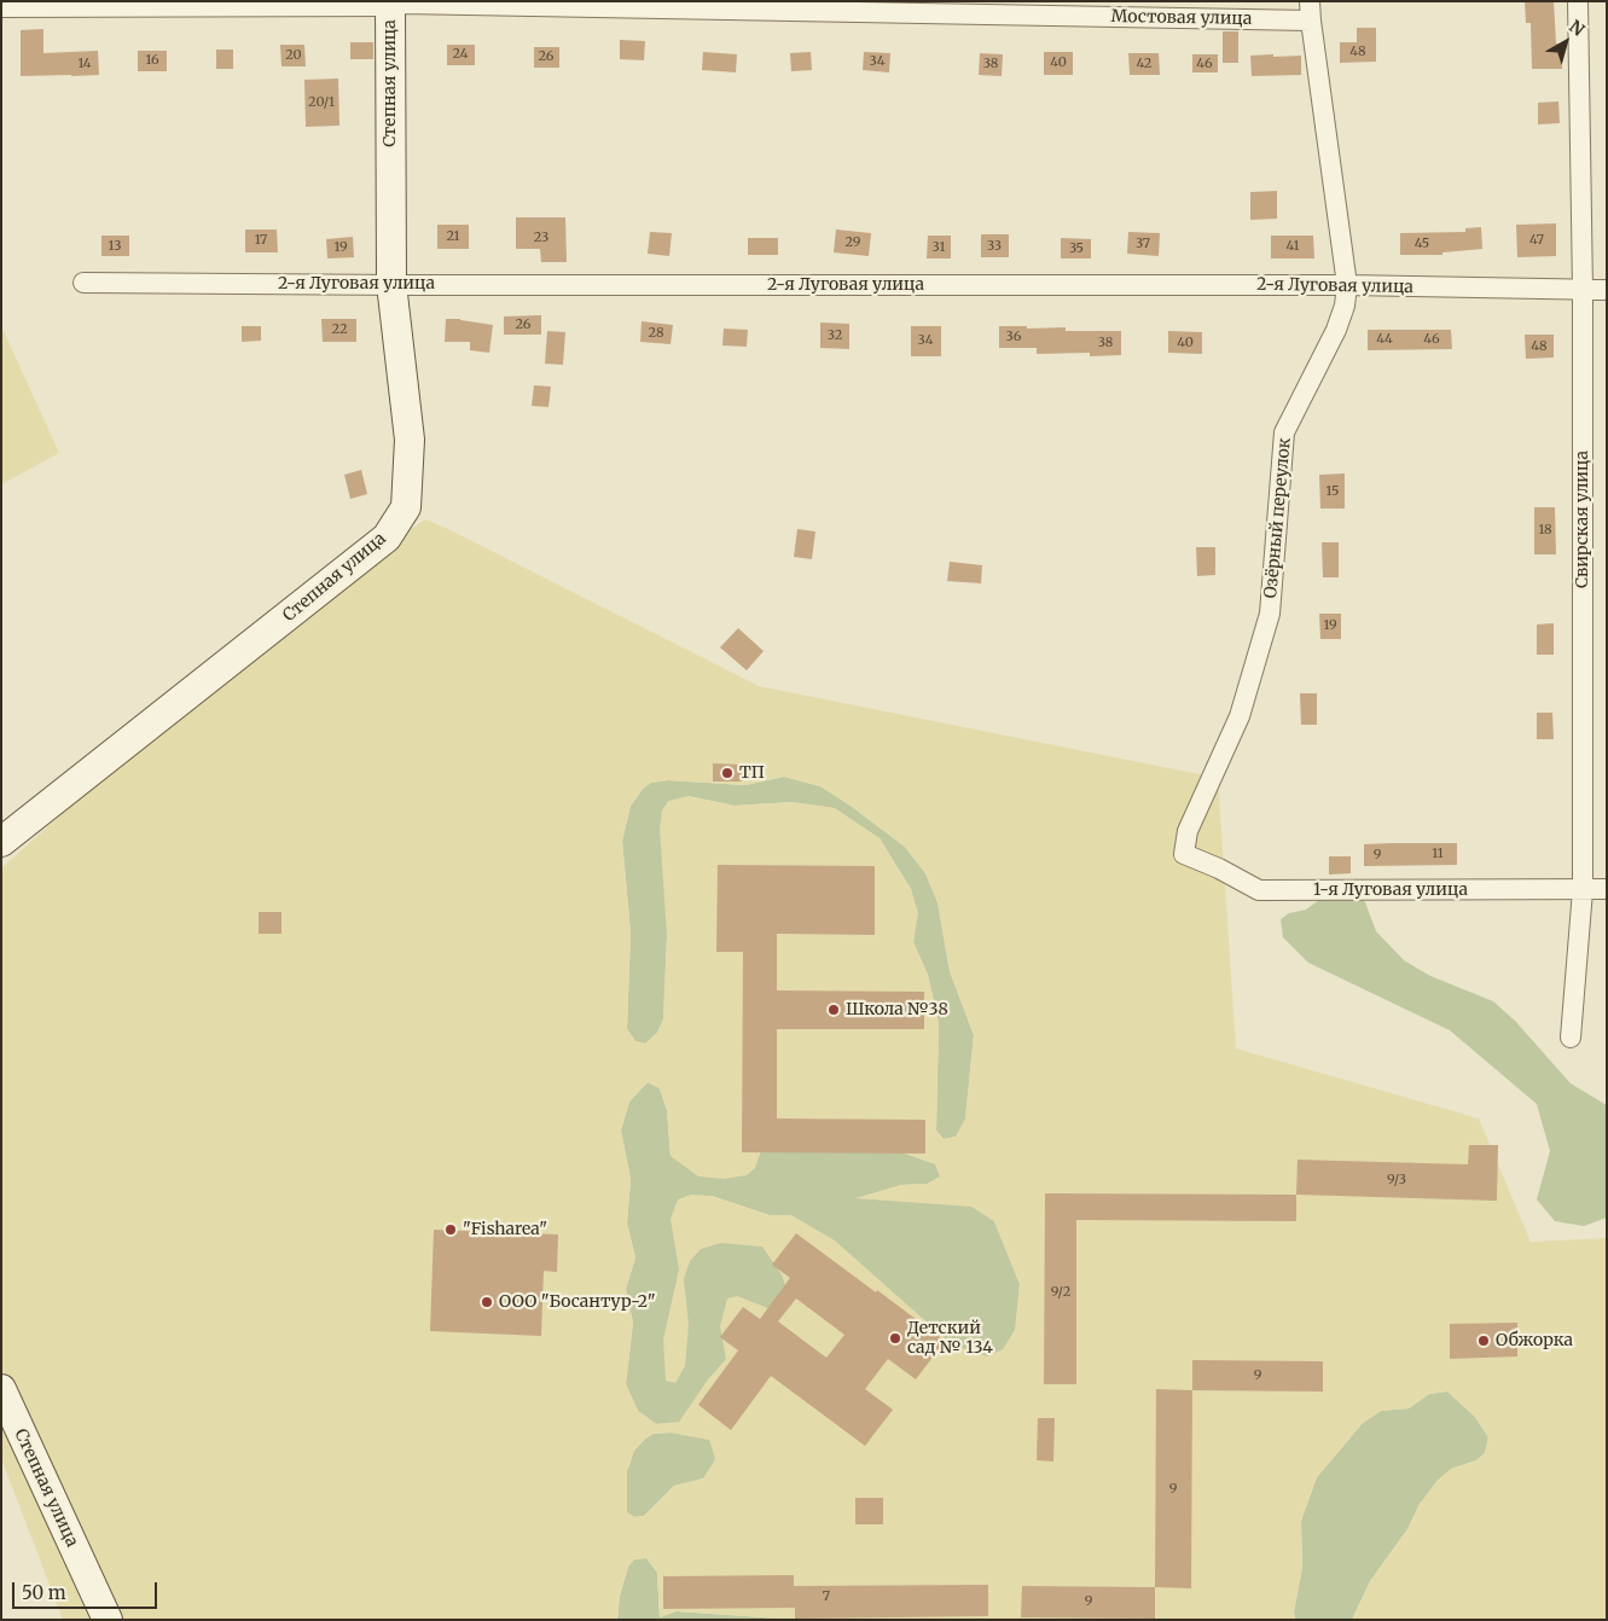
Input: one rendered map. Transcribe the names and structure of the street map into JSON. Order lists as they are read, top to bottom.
{
  "streets": {
    "street": [
      "Мостовая улица",
      "Степная улица",
      "2-я Луговая улица",
      "Озёрный переулок",
      "Свирская улица",
      "1-я Луговая улица"
    ]
  },
  "crossings": [
    ["Мостовая улица", "Степная улица"],
    ["Мостовая улица", "Озёрный переулок"],
    ["Степная улица", "2-я Луговая улица"],
    ["2-я Луговая улица", "Озёрный переулок"],
    ["2-я Луговая улица", "Свирская улица"],
    ["Озёрный переулок", "1-я Луговая улица"],
    ["Свирская улица", "1-я Луговая улица"]
  ],
  "places": [
    "ТП",
    "Школа №38",
    "\"Fisharea\"",
    "ООО \"Босантур-2\"",
    "Детский сад № 134",
    "Обжорка"
  ],
  "house_numbers": [
    "48",
    "24",
    "20",
    "26",
    "16",
    "34",
    "40",
    "14",
    "38",
    "42",
    "46",
    "20/1",
    "21",
    "23",
    "17",
    "47",
    "29",
    "37",
    "45",
    "13",
    "33",
    "41",
    "19",
    "31",
    "35",
    "26",
    "22",
    "28",
    "32",
    "36",
    "44",
    "46",
    "34",
    "38",
    "40",
    "48",
    "15",
    "18",
    "19",
    "11",
    "9",
    "9/3",
    "9/2",
    "9",
    "9",
    "7",
    "9"
  ],
  "scale_bar": "50 m",
  "north": "top right"
}
